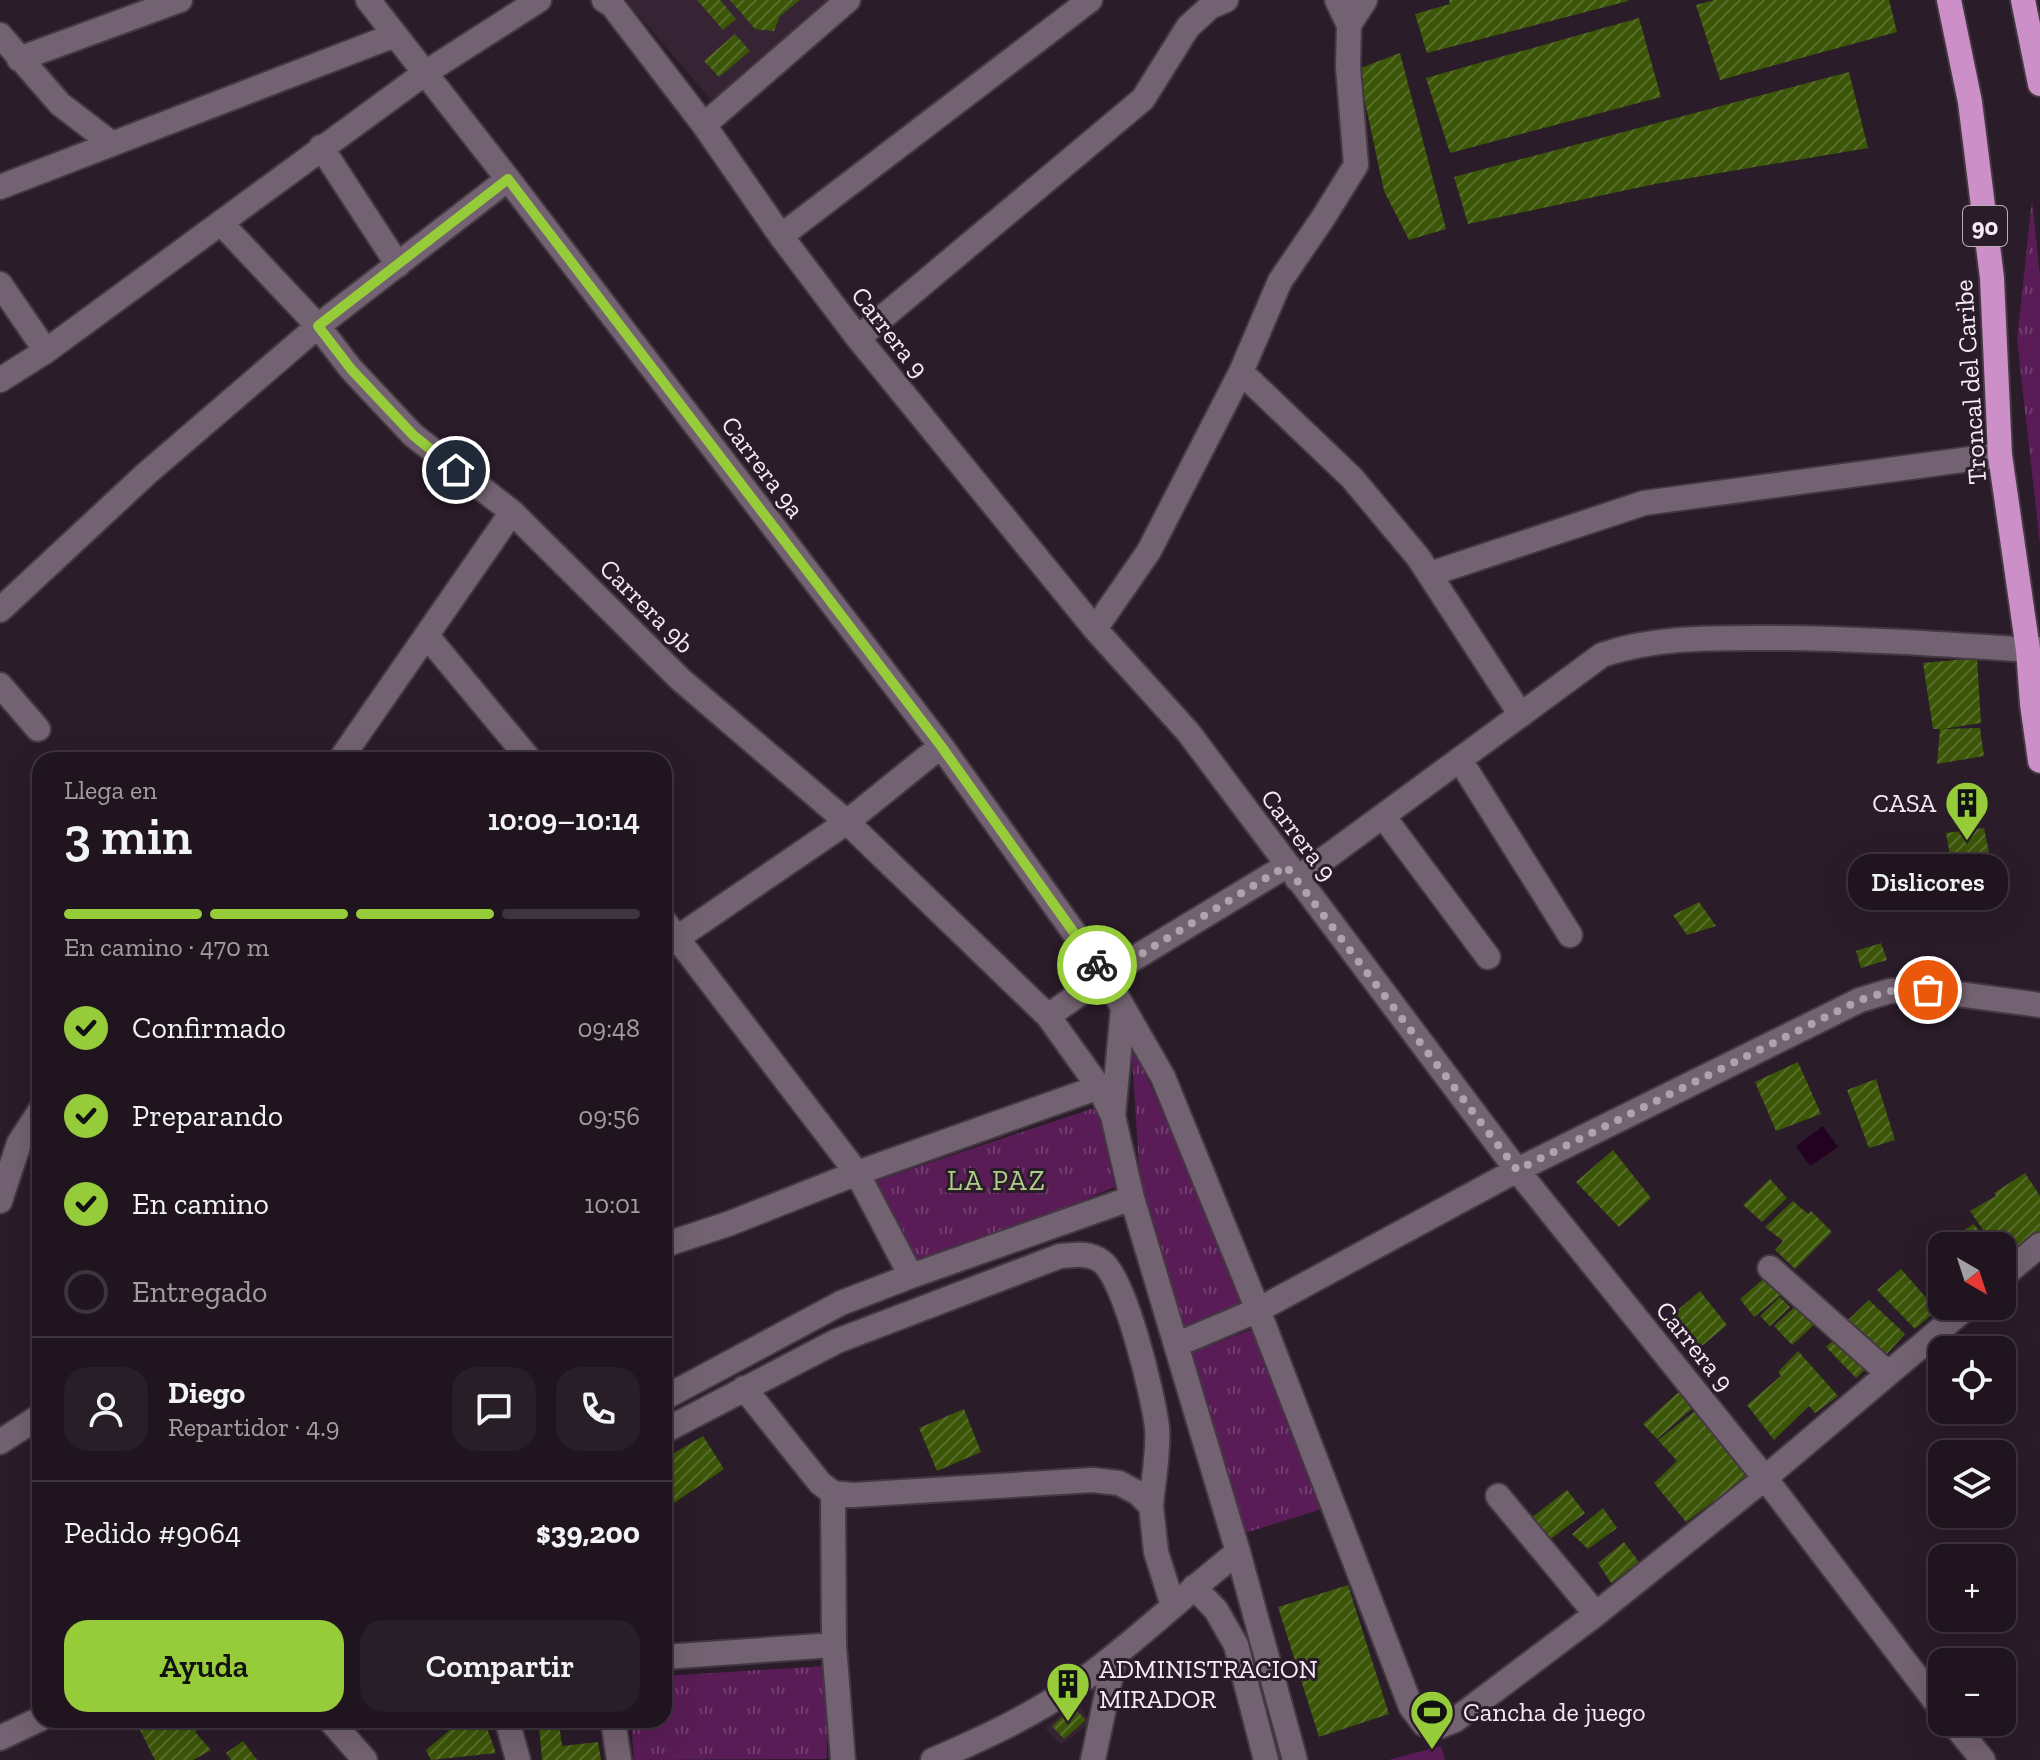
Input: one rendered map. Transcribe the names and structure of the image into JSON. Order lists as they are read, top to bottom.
{
  "streets": {
    "highway": ["90", "Troncal del Caribe"],
    "street": ["Carrera 9", "Carrera 9a", "Carrera 9b"]
  },
  "districts": ["LA PAZ"],
  "places": {
    "building": ["CASA", "ADMINISTRACION MIRADOR"],
    "other": ["Dislicores"],
    "sports": ["Cancha de juego"]
  },
  "north": "bottom right",
  "page": {
    "heading": ["3 min", "Llega en", "10:09–10:14"],
    "panel": [
      "Diego",
      "Repartidor · 4.9",
      "Pedido #9064",
      "$39,200"
    ],
    "bubble": "Dislicores",
    "bar": "En camino · 470 m",
    "list": [
      ["Confirmado", "09:48"],
      ["Preparando", "09:56"],
      ["En camino", "10:01"],
      "Entregado"
    ],
    "map_buttons": ["+", "−"],
    "buttons": ["Ayuda", "Compartir"]
  }
}
